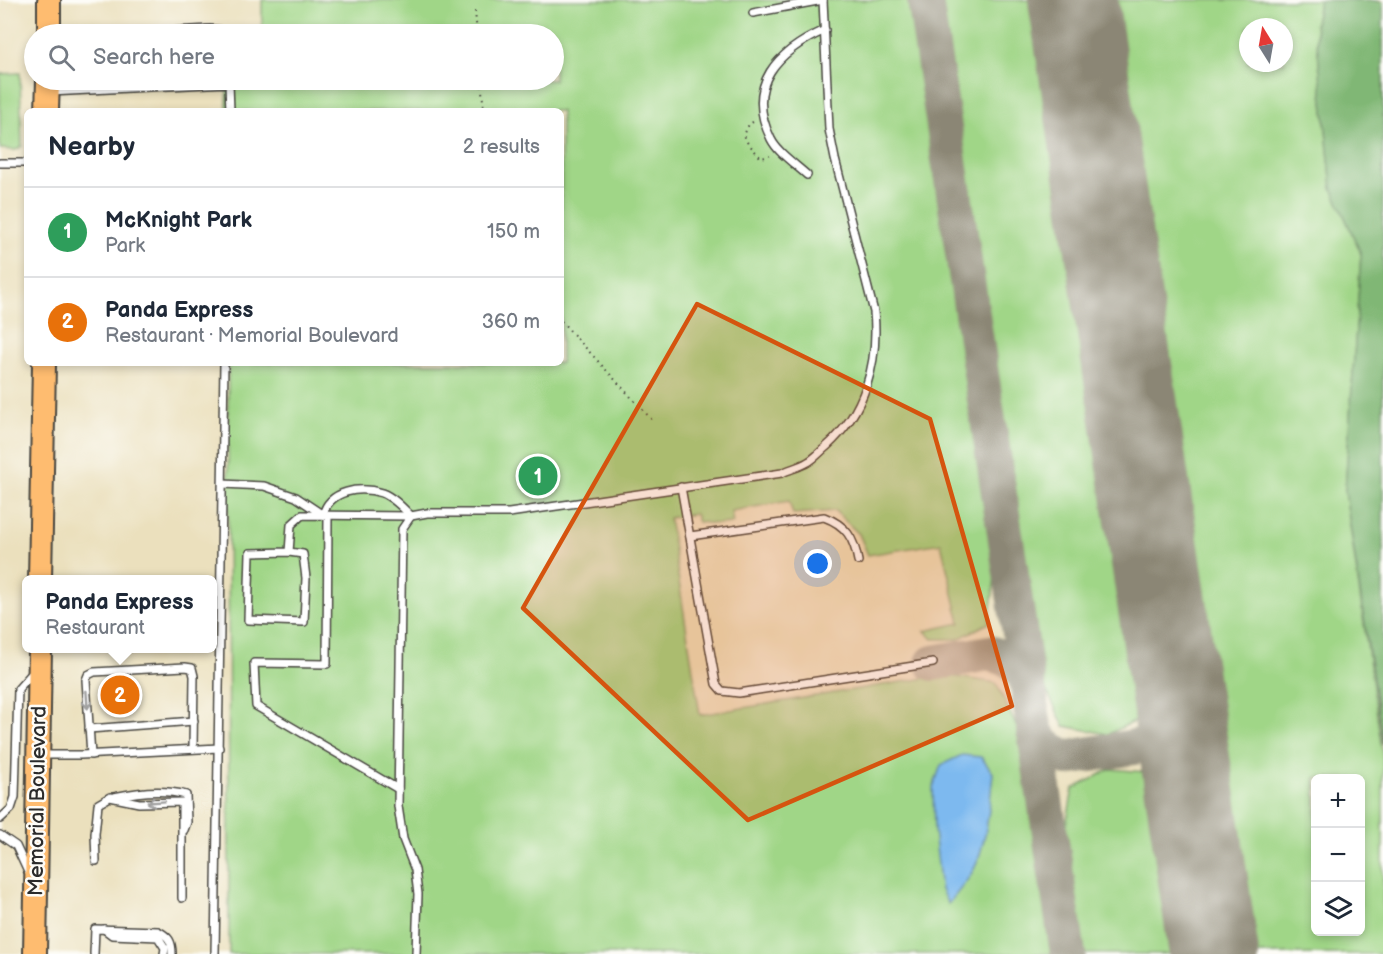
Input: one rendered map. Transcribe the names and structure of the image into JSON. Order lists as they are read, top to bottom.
{
  "streets": {
    "main road": ["Memorial Boulevard"]
  },
  "north": "top",
  "page": {
    "search": "Search here",
    "heading": ["Nearby", "2 results"],
    "list": [
      {
        "mark": "1",
        "name": "McKnight Park",
        "note": "Park",
        "value": "150 m"
      },
      {
        "mark": "2",
        "name": "Panda Express",
        "note": "Restaurant · Memorial Boulevard",
        "value": "360 m"
      }
    ],
    "pins": ["1", "2"],
    "popup": ["Panda Express", "Restaurant"],
    "map_buttons": ["+", "−"]
  }
}
